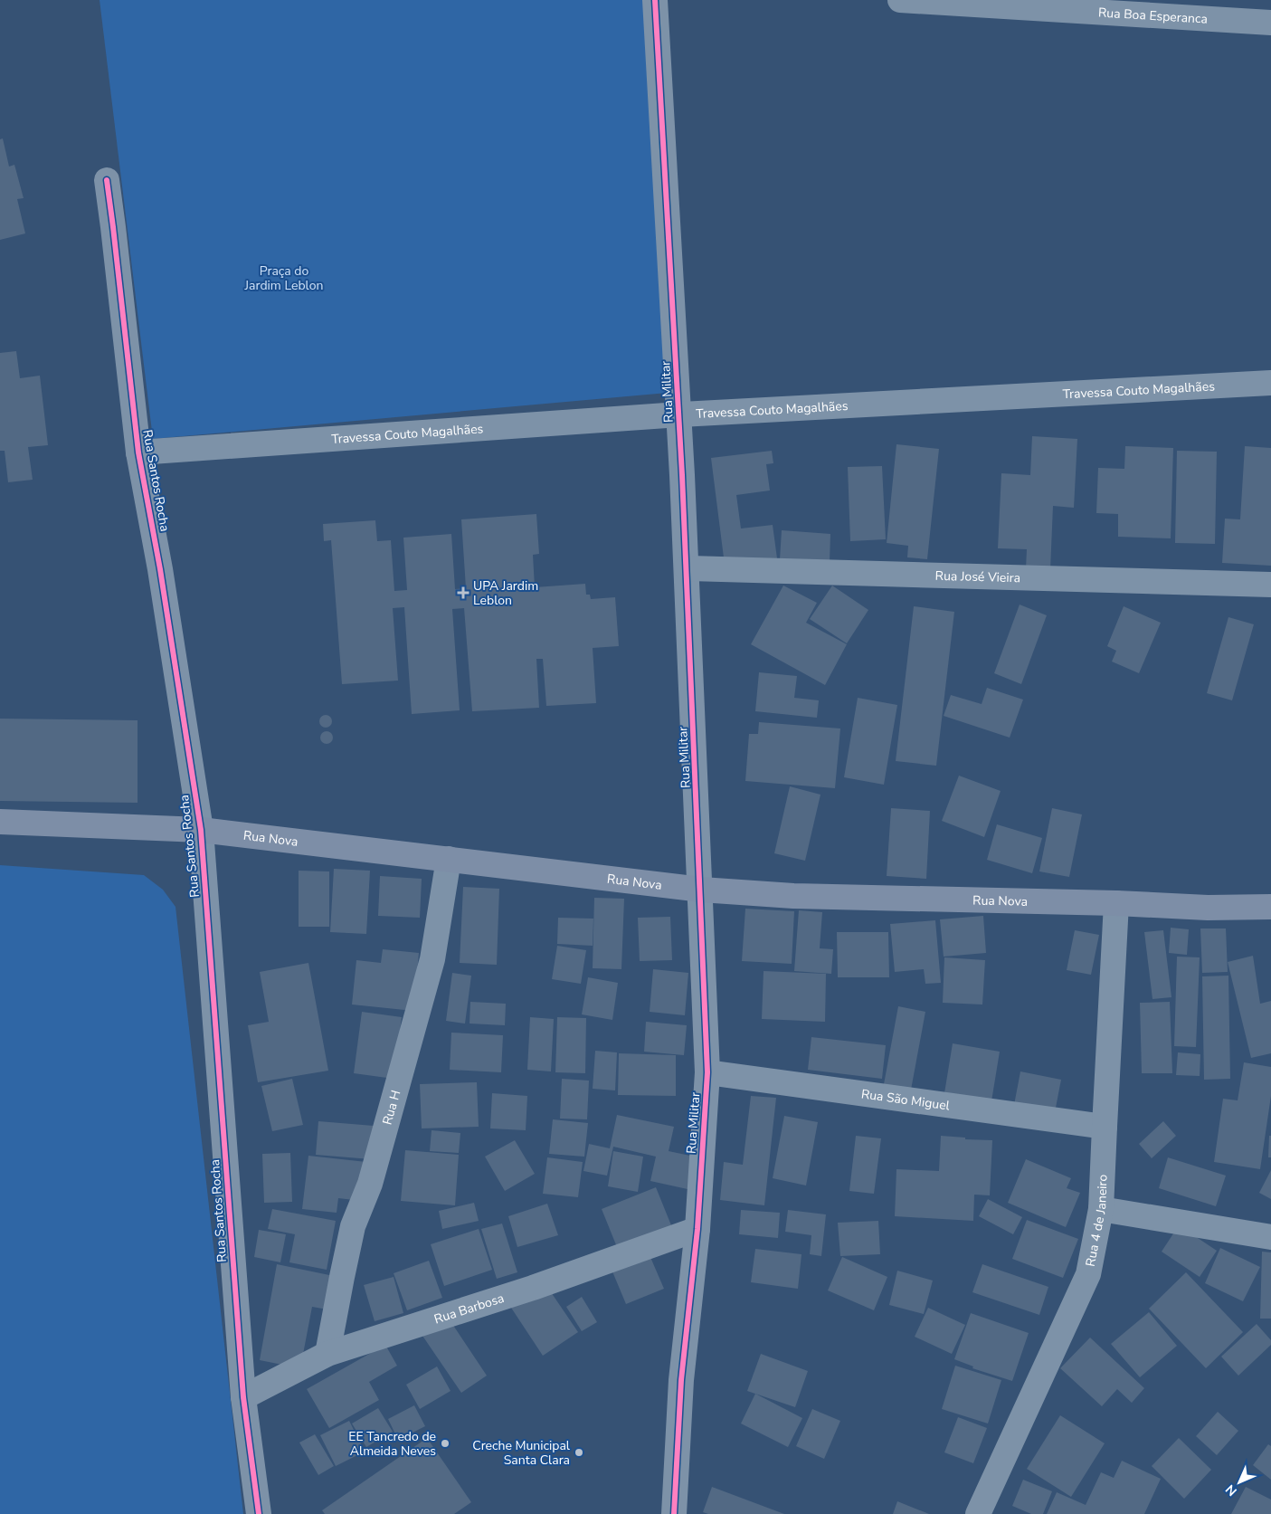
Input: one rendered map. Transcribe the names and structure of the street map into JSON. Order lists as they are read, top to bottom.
{
  "streets": {
    "main road": ["Rua Nova"],
    "street": [
      "Rua Boa Esperanca",
      "Travessa Couto Magalhães",
      "Rua Militar",
      "Rua Santos Rocha",
      "Rua José Vieira",
      "Rua São Miguel",
      "Rua H",
      "Rua 4 de Janeiro",
      "Rua Barbosa"
    ]
  },
  "crossings": [
    ["Travessa Couto Magalhães", "Rua Militar"],
    ["Travessa Couto Magalhães", "Rua Santos Rocha"],
    ["Rua Militar", "Rua José Vieira"],
    ["Rua Militar", "Rua Nova"],
    ["Rua Militar", "Rua São Miguel"],
    ["Rua Militar", "Rua Barbosa"],
    ["Rua Santos Rocha", "Rua Nova"],
    ["Rua Santos Rocha", "Rua Barbosa"],
    ["Rua Nova", "Rua H"],
    ["Rua Nova", "Rua 4 de Janeiro"],
    ["Rua São Miguel", "Rua 4 de Janeiro"],
    ["Rua H", "Rua Barbosa"]
  ],
  "parks": ["Praça do Jardim Leblon"],
  "places": {
    "health": ["UPA Jardim Leblon"],
    "other": ["EE Tancredo de Almeida Neves", "Creche Municipal Santa Clara"]
  },
  "north": "bottom left"
}
